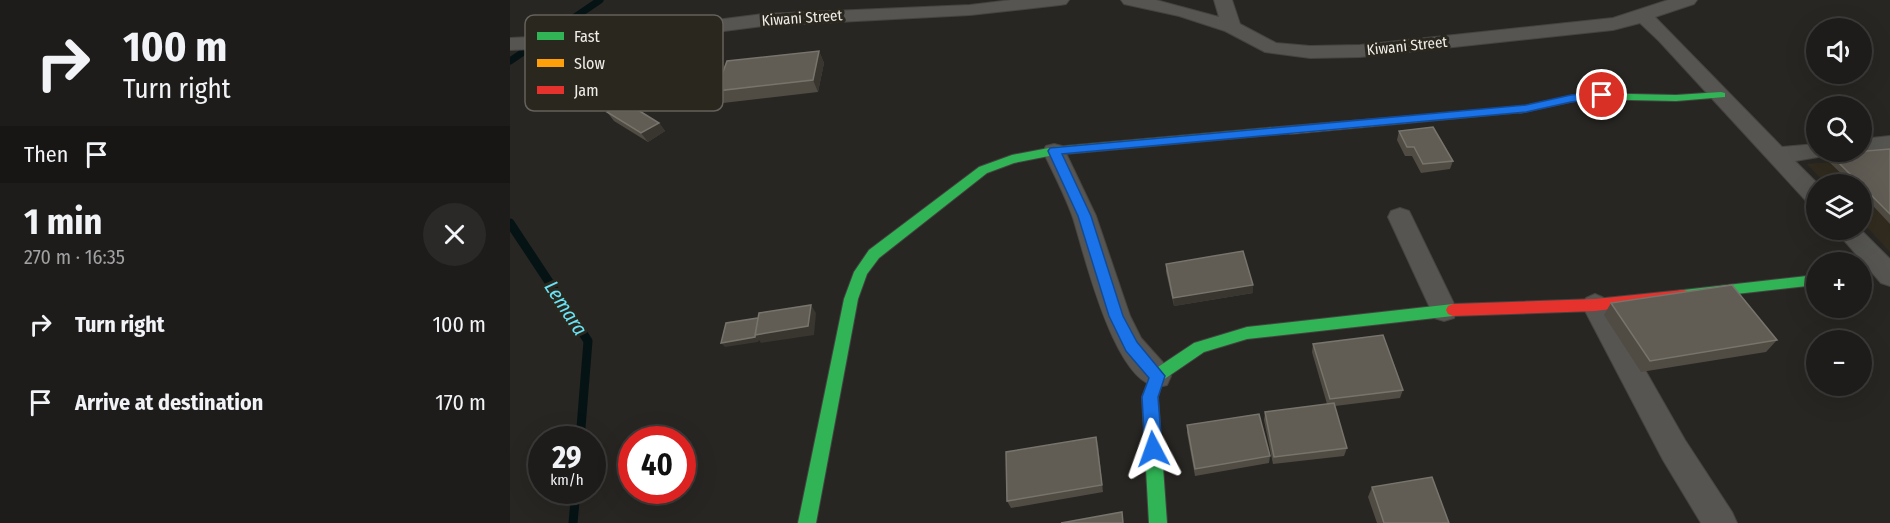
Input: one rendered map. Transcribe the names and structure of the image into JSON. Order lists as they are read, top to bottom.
{
  "streets": {
    "street": ["Kiwani Street"]
  },
  "water": ["Lemara"],
  "legend": ["Fast", "Slow", "Jam"],
  "page": {
    "turn": ["100 m", "Turn right"],
    "map_buttons": ["+", "−"],
    "then": "Then",
    "heading": ["1 min", "270 m · 16:35"],
    "list": [
      {
        "name": "Turn right",
        "value": "100 m"
      },
      {
        "name": "Arrive at destination",
        "value": "170 m"
      }
    ],
    "speed": "29 km/h",
    "limit": "40"
  }
}
